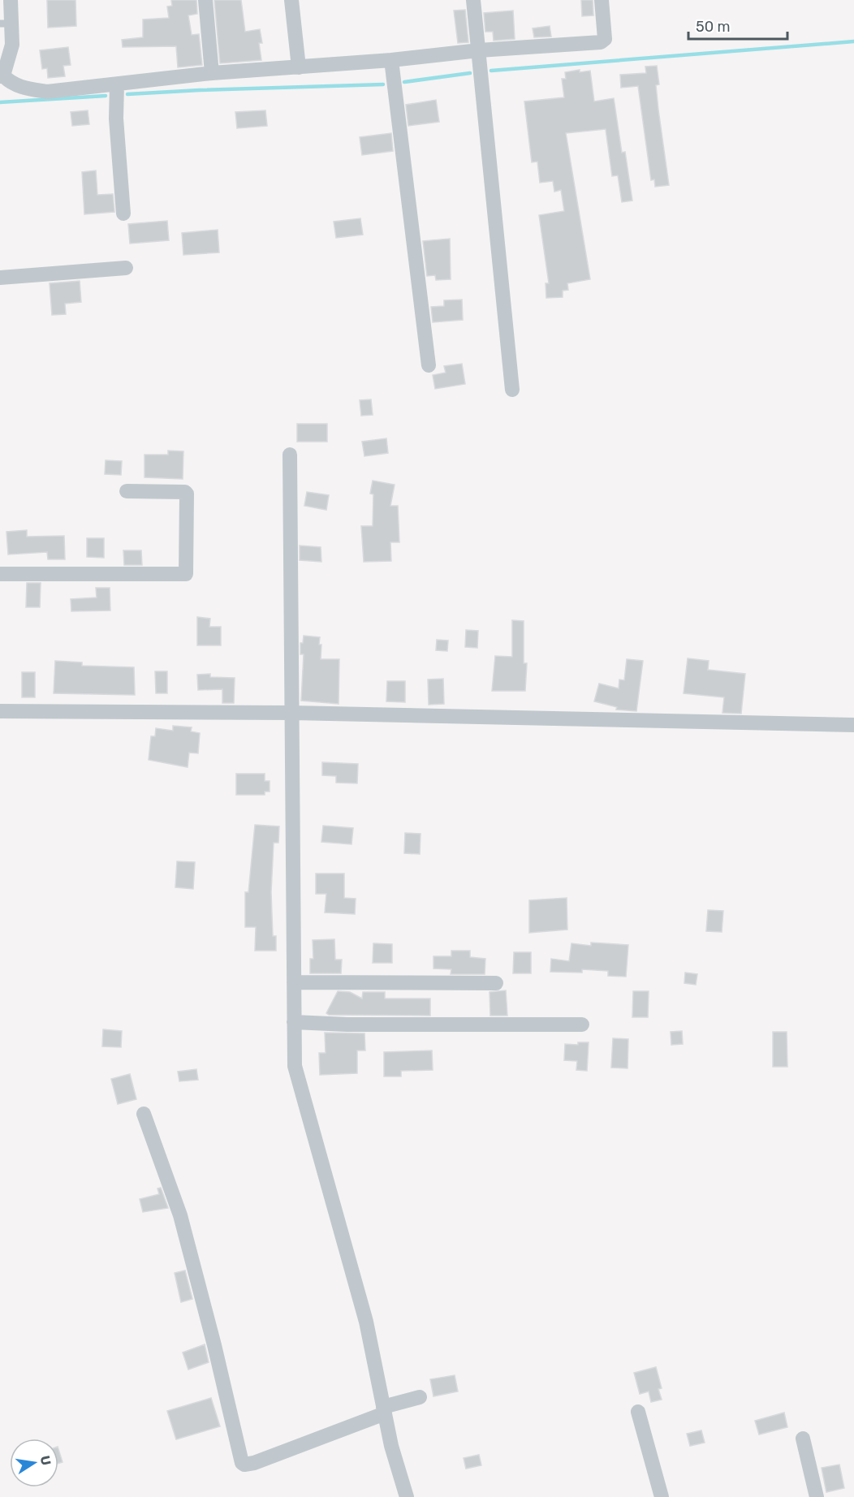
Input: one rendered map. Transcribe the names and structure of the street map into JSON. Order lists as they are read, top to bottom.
{
  "scale_bar": "50 m",
  "north": "right"
}
